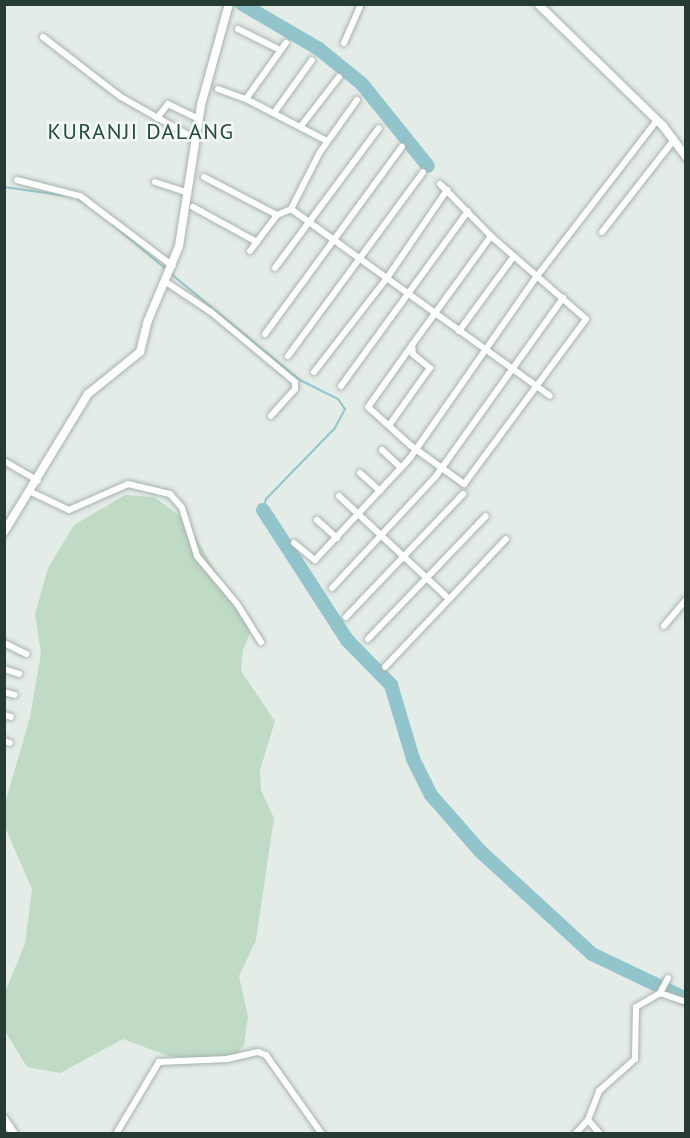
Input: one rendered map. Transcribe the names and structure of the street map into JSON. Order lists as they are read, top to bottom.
{
  "districts": ["KURANJI DALANG"]
}
